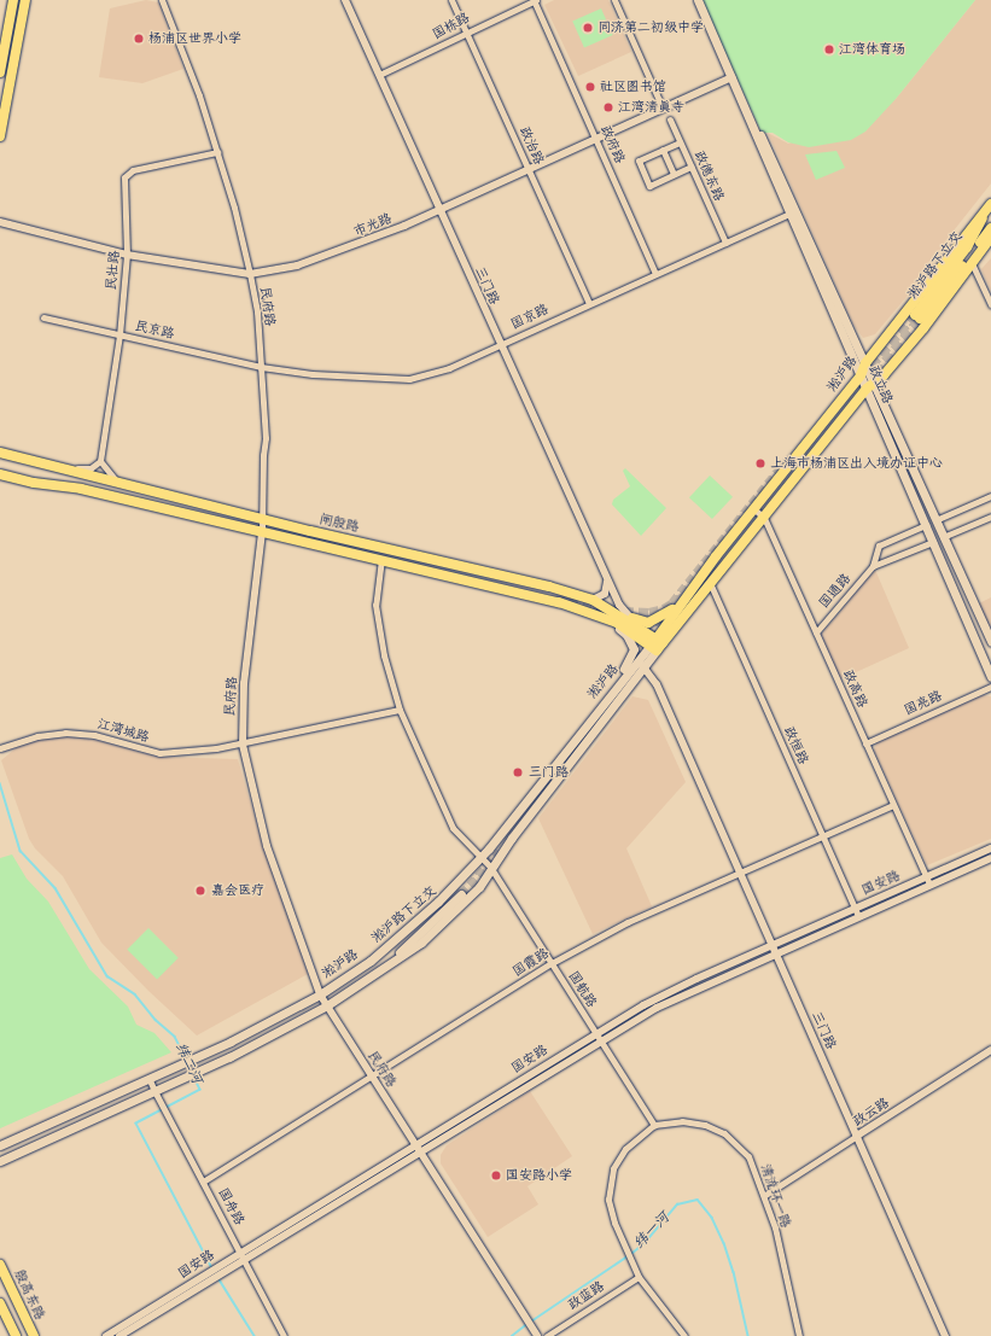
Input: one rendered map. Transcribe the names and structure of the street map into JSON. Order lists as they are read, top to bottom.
{
  "streets": {
    "main road": [
      "淞沪路下立交",
      "淞沪路",
      "政立路",
      "闸殷路",
      "殷高东路"
    ],
    "street": [
      "国栋路",
      "政府路",
      "政治路",
      "政德东路",
      "市光路",
      "民壮路",
      "三门路",
      "民府路",
      "国京路",
      "民京路",
      "国通路",
      "政高路",
      "国亮路",
      "江湾城路",
      "政恒路",
      "国安路",
      "国霞路",
      "国航路",
      "政云路",
      "清流环一路",
      "国舟路",
      "政蓝路"
    ]
  },
  "crossings": [
    ["国栋路", "政府路"],
    ["国栋路", "政治路"],
    ["国栋路", "三门路"],
    ["政府路", "市光路"],
    ["政府路", "国京路"],
    ["政治路", "市光路"],
    ["政治路", "国京路"],
    ["政德东路", "国京路"],
    ["市光路", "民壮路"],
    ["市光路", "三门路"],
    ["市光路", "民府路"],
    ["市光路", "政立路"],
    ["淞沪路下立交", "淞沪路"],
    ["民壮路", "民府路"],
    ["民壮路", "民京路"],
    ["三门路", "国京路"],
    ["三门路", "淞沪路"],
    ["三门路", "闸殷路"],
    ["三门路", "国安路"],
    ["三门路", "国霞路"],
    ["三门路", "政云路"],
    ["民府路", "国京路"],
    ["民府路", "民京路"],
    ["民府路", "淞沪路"],
    ["民府路", "闸殷路"],
    ["民府路", "江湾城路"],
    ["民府路", "国安路"],
    ["民府路", "国霞路"],
    ["国京路", "民京路"],
    ["国京路", "政立路"],
    ["淞沪路", "政立路"],
    ["淞沪路", "闸殷路"],
    ["淞沪路", "政高路"],
    ["淞沪路", "政恒路"],
    ["淞沪路", "国航路"],
    ["淞沪路", "国舟路"],
    ["政立路", "国通路"],
    ["闸殷路", "国航路"],
    ["国通路", "政高路"],
    ["政高路", "国亮路"],
    ["政高路", "国安路"],
    ["政高路", "国霞路"],
    ["江湾城路", "国航路"],
    ["政恒路", "国安路"],
    ["政恒路", "国霞路"],
    ["国安路", "国航路"],
    ["国安路", "国舟路"],
    ["国霞路", "国航路"],
    ["国霞路", "国舟路"],
    ["国航路", "清流环一路"],
    ["政云路", "清流环一路"]
  ],
  "water": ["纬二河", "纬一河"],
  "places": [
    "同济第二初级中学",
    "杨浦区世界小学",
    "江湾体育场",
    "社区图书馆",
    "江湾清真寺",
    "上海市杨浦区出入境办证中心",
    "三门路",
    "嘉会医疗",
    "国安路小学"
  ]
}
